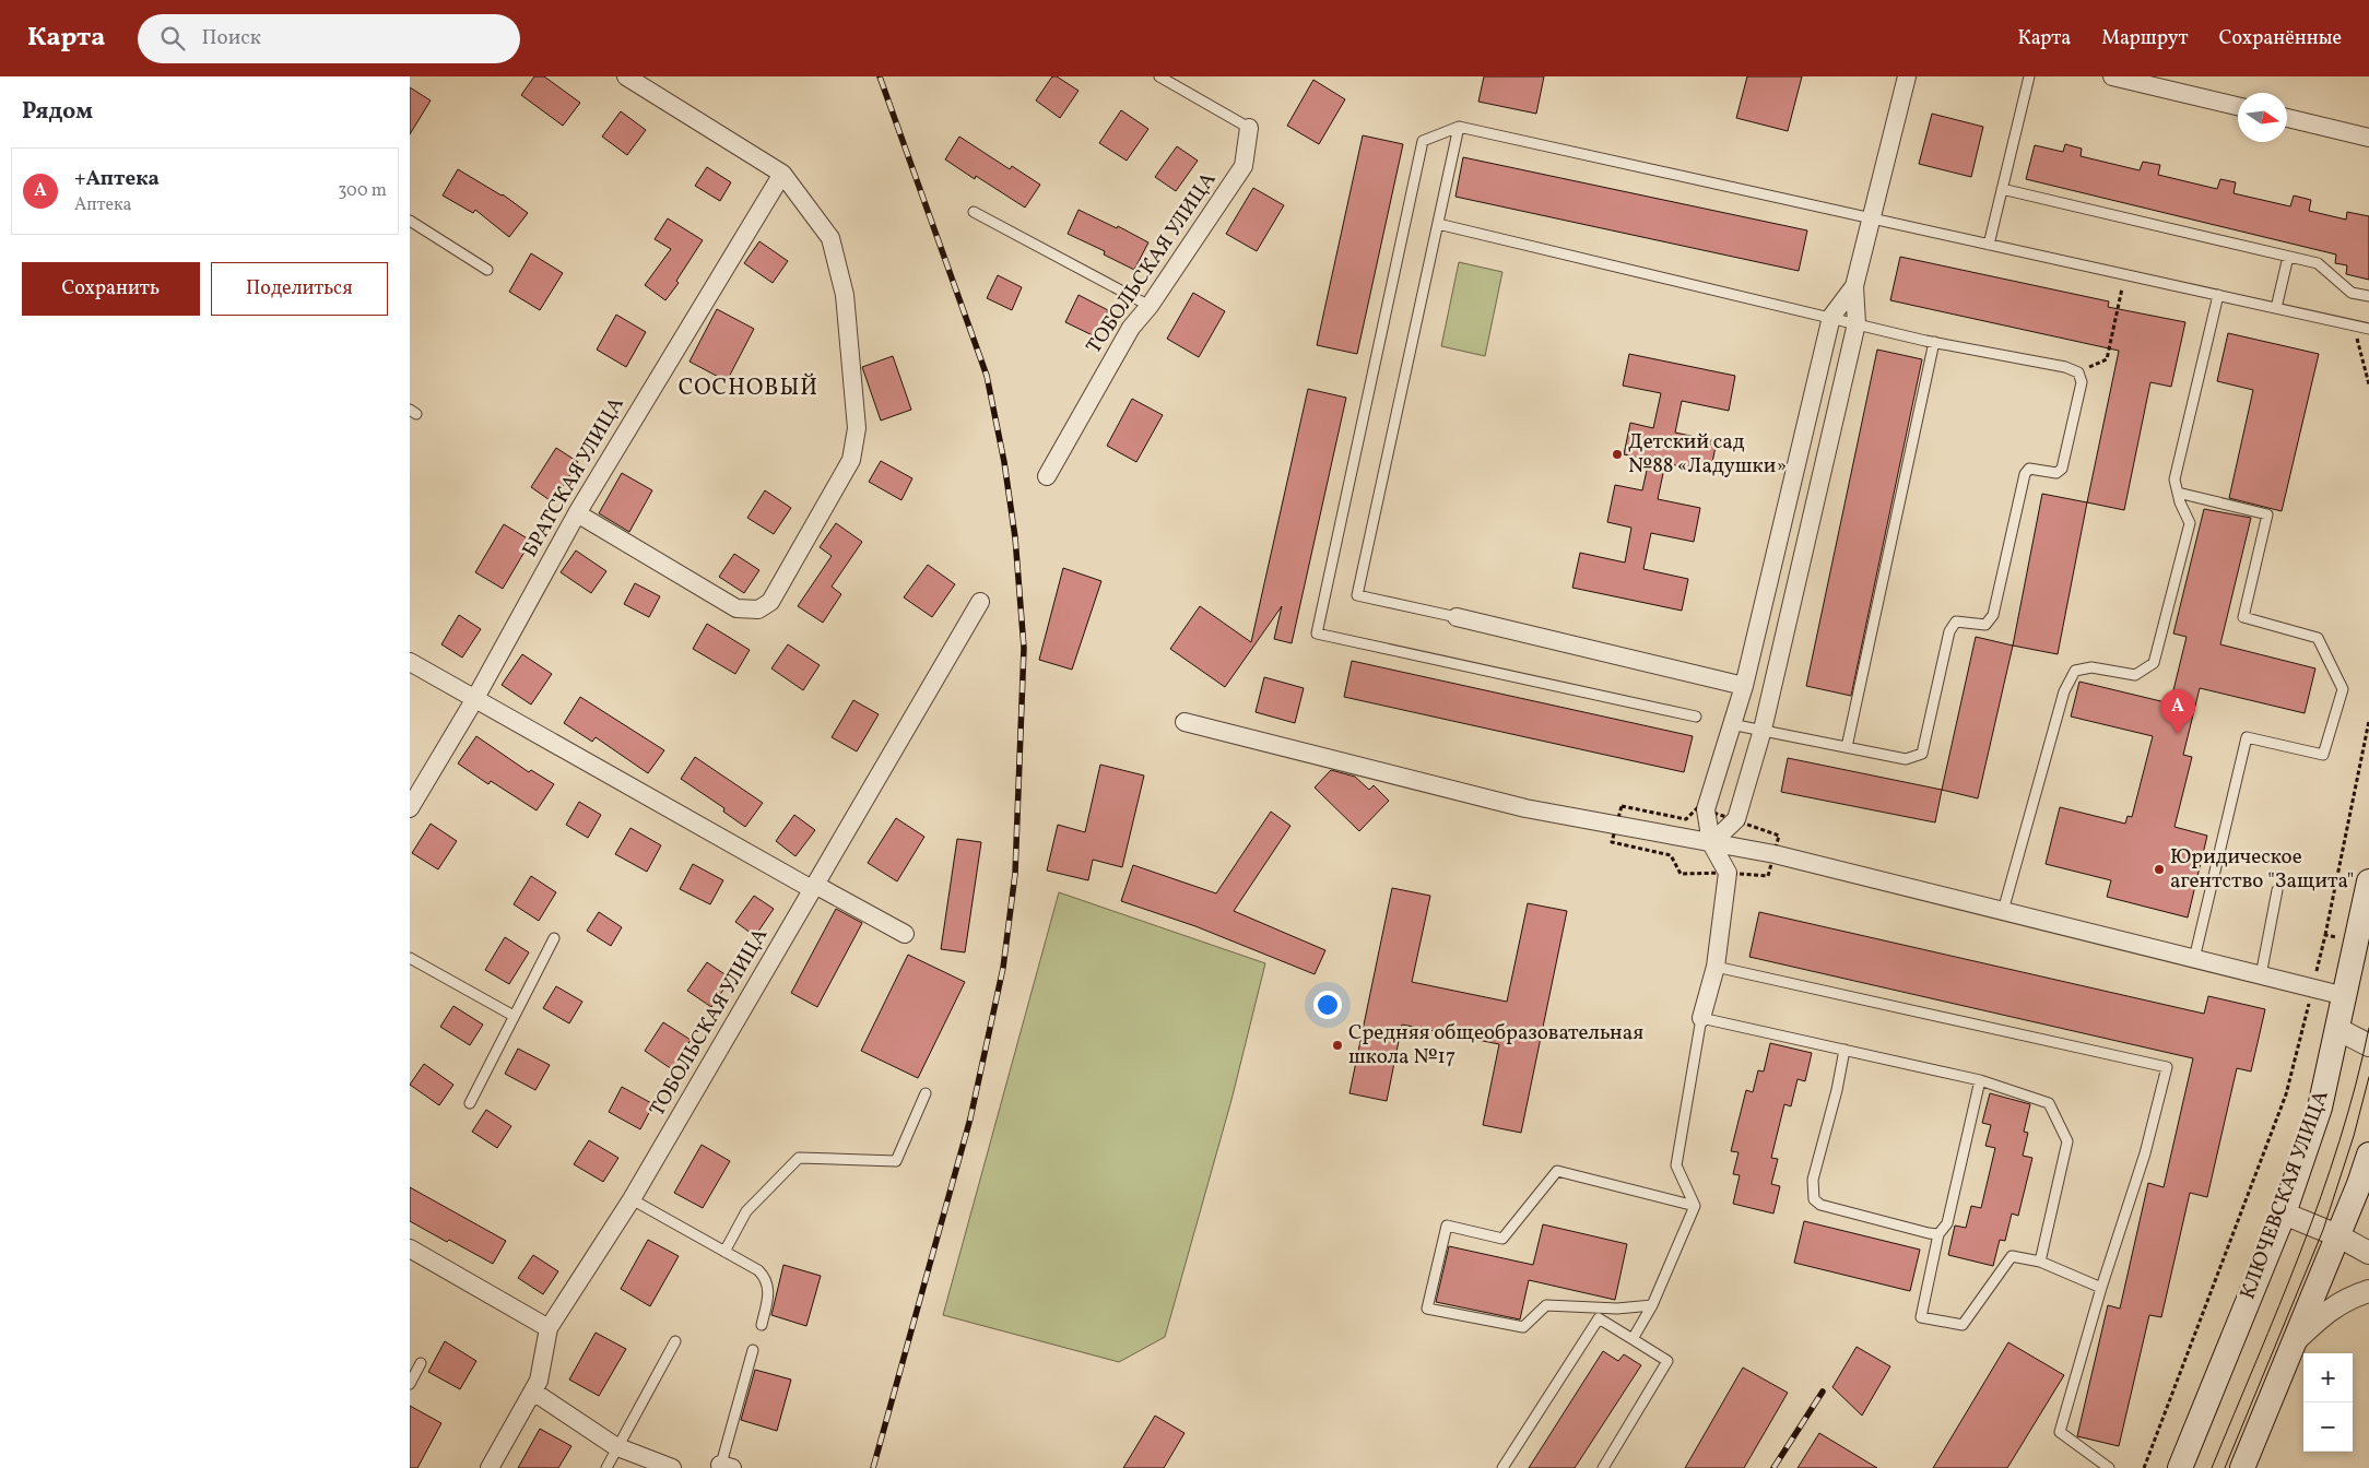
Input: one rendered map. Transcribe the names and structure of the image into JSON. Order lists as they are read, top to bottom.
{
  "streets": {
    "main road": ["КЛЮЧЕВСКАЯ УЛИЦА"],
    "street": ["ТОБОЛЬСКАЯ УЛИЦА", "БРАТСКАЯ УЛИЦА"]
  },
  "districts": ["СОСНОВЫЙ"],
  "places": ["Детский сад №88 «Ладушки»", "Юридическое агентство \"Защита\"", "Средняя общеобразовательная школа №17"],
  "north": "right",
  "page": {
    "header": "Карта",
    "search": "Поиск",
    "nav": ["Карта", "Маршрут", "Сохранённые"],
    "heading": "Рядом",
    "list": [
      {
        "mark": "A",
        "name": "+Аптека",
        "note": "Аптека",
        "value": "300 m"
      }
    ],
    "buttons": ["Сохранить", "Поделиться"],
    "pins": "A",
    "map_buttons": ["+", "−"]
  }
}
